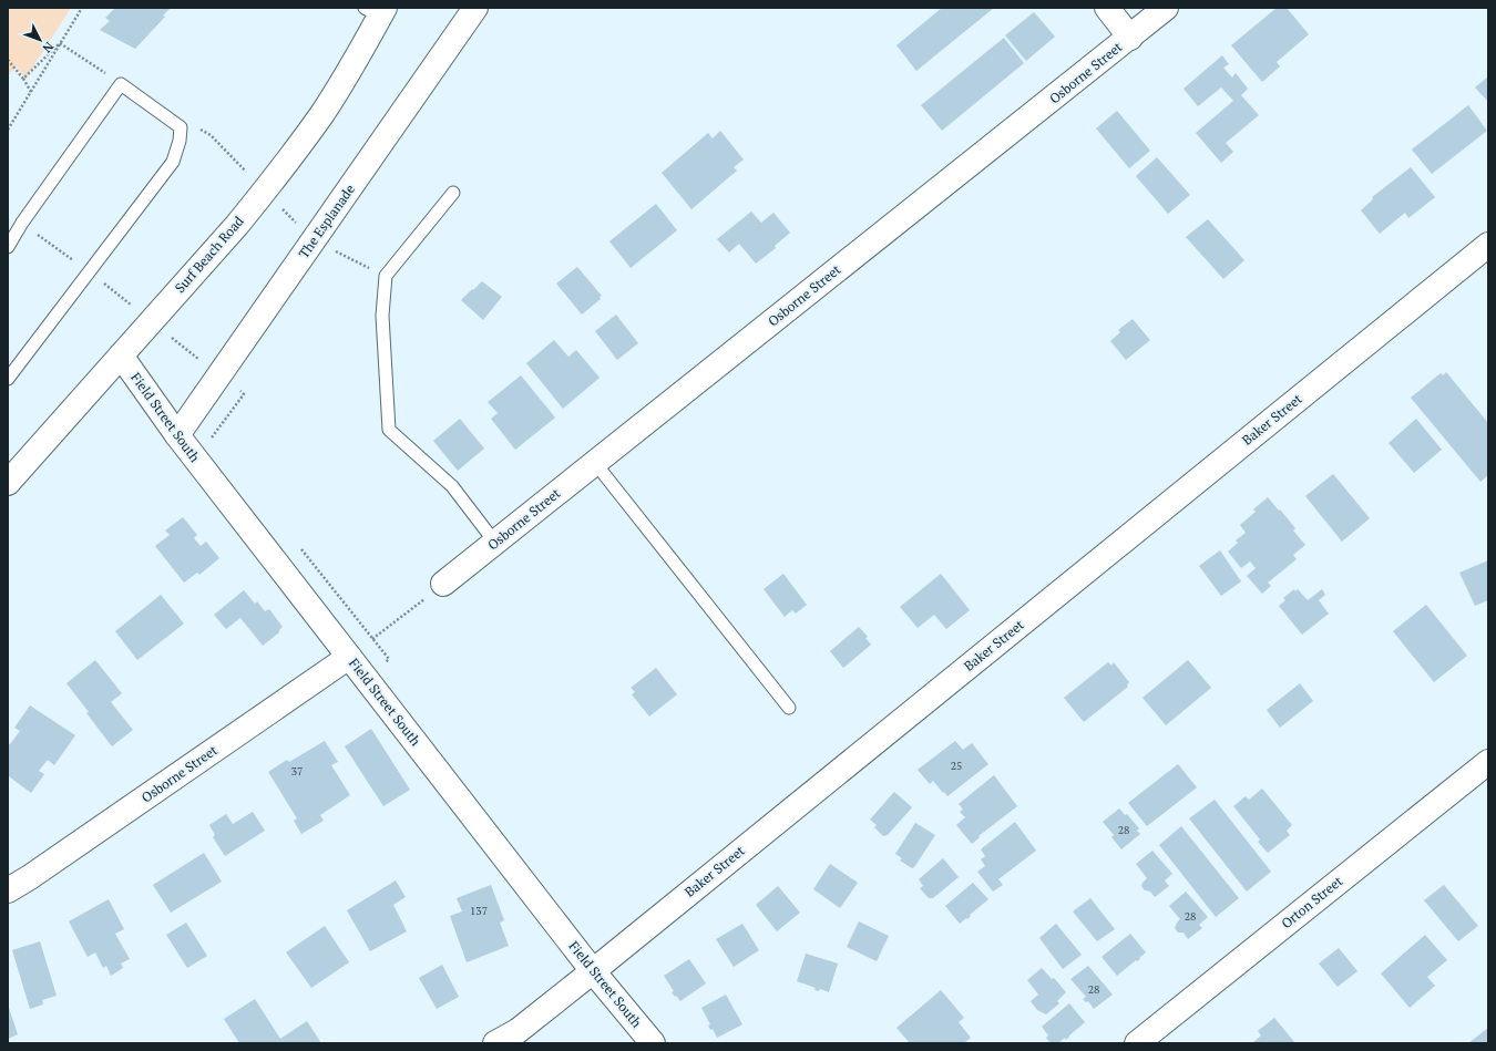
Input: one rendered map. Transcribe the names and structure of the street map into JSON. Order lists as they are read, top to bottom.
{
  "streets": {
    "street": [
      "Osborne Street",
      "The Esplanade",
      "Surf Beach Road",
      "Field Street South",
      "Baker Street",
      "Orton Street"
    ]
  },
  "crossings": [
    ["Osborne Street", "Field Street South"],
    ["The Esplanade", "Field Street South"],
    ["Surf Beach Road", "Field Street South"],
    ["Field Street South", "Baker Street"]
  ],
  "house_numbers": [
    "25",
    "37",
    "28",
    "137",
    "28",
    "28"
  ],
  "north": "bottom right"
}
